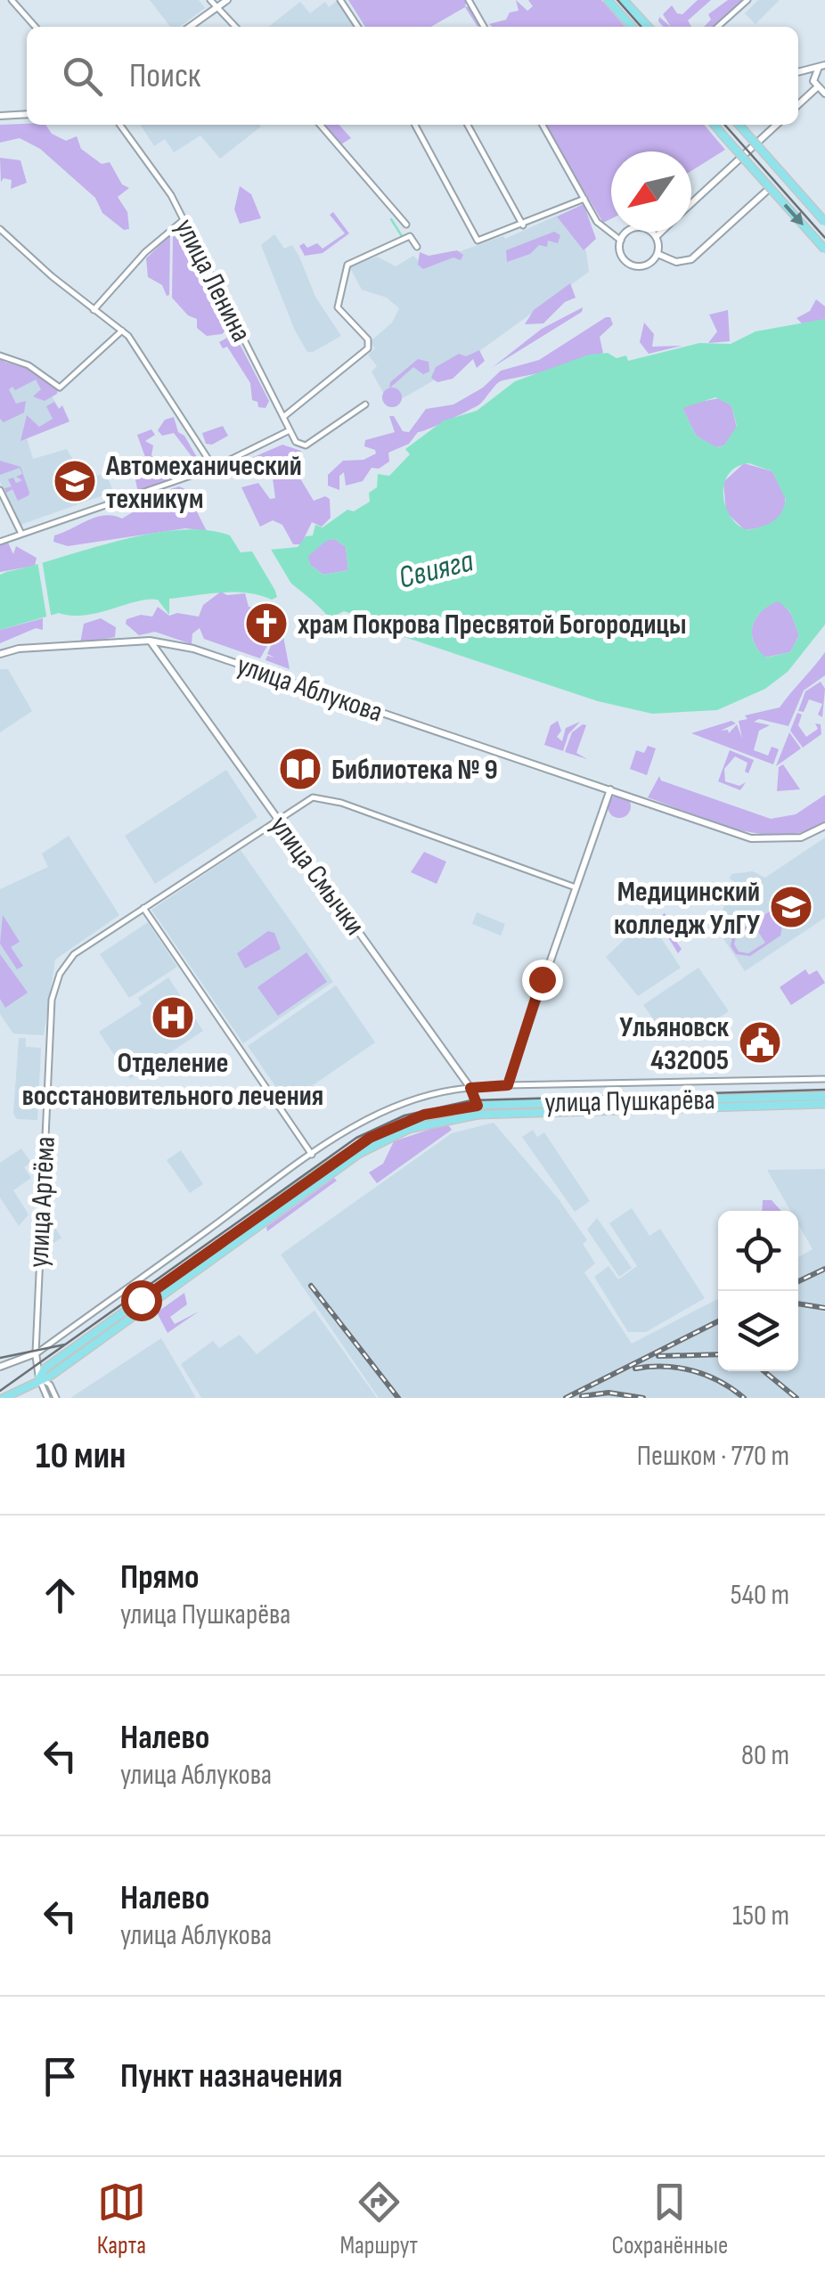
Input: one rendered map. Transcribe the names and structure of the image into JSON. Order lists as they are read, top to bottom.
{
  "streets": {
    "main road": ["улица Пушкарёва"],
    "street": [
      "улица Ленина",
      "улица Аблукова",
      "улица Смычки",
      "улица Артёма"
    ]
  },
  "crossings": [
    ["улица Аблукова", "улица Смычки"],
    ["улица Смычки", "улица Пушкарёва"],
    ["улица Смычки", "улица Артёма"],
    ["улица Пушкарёва", "улица Артёма"]
  ],
  "water": ["Свияга"],
  "places": {
    "school or university": ["Автомеханический техникум", "Медицинский колледж УлГУ"],
    "church": ["храм Покрова Пресвятой Богородицы"],
    "library": ["Библиотека № 9"],
    "hospital": ["Отделение восстановительного лечения"],
    "public building": ["Ульяновск 432005"]
  },
  "north": "bottom left",
  "page": {
    "search": "Поиск",
    "heading": ["10 мин", "Пешком · 770 m"],
    "list": [
      ["Прямо", "улица Пушкарёва", "540 m"],
      ["Налево", "улица Аблукова", "80 m"],
      ["Налево", "улица Аблукова", "150 m"],
      "Пункт назначения"
    ],
    "nav": ["Карта", "Маршрут", "Сохранённые"]
  }
}
